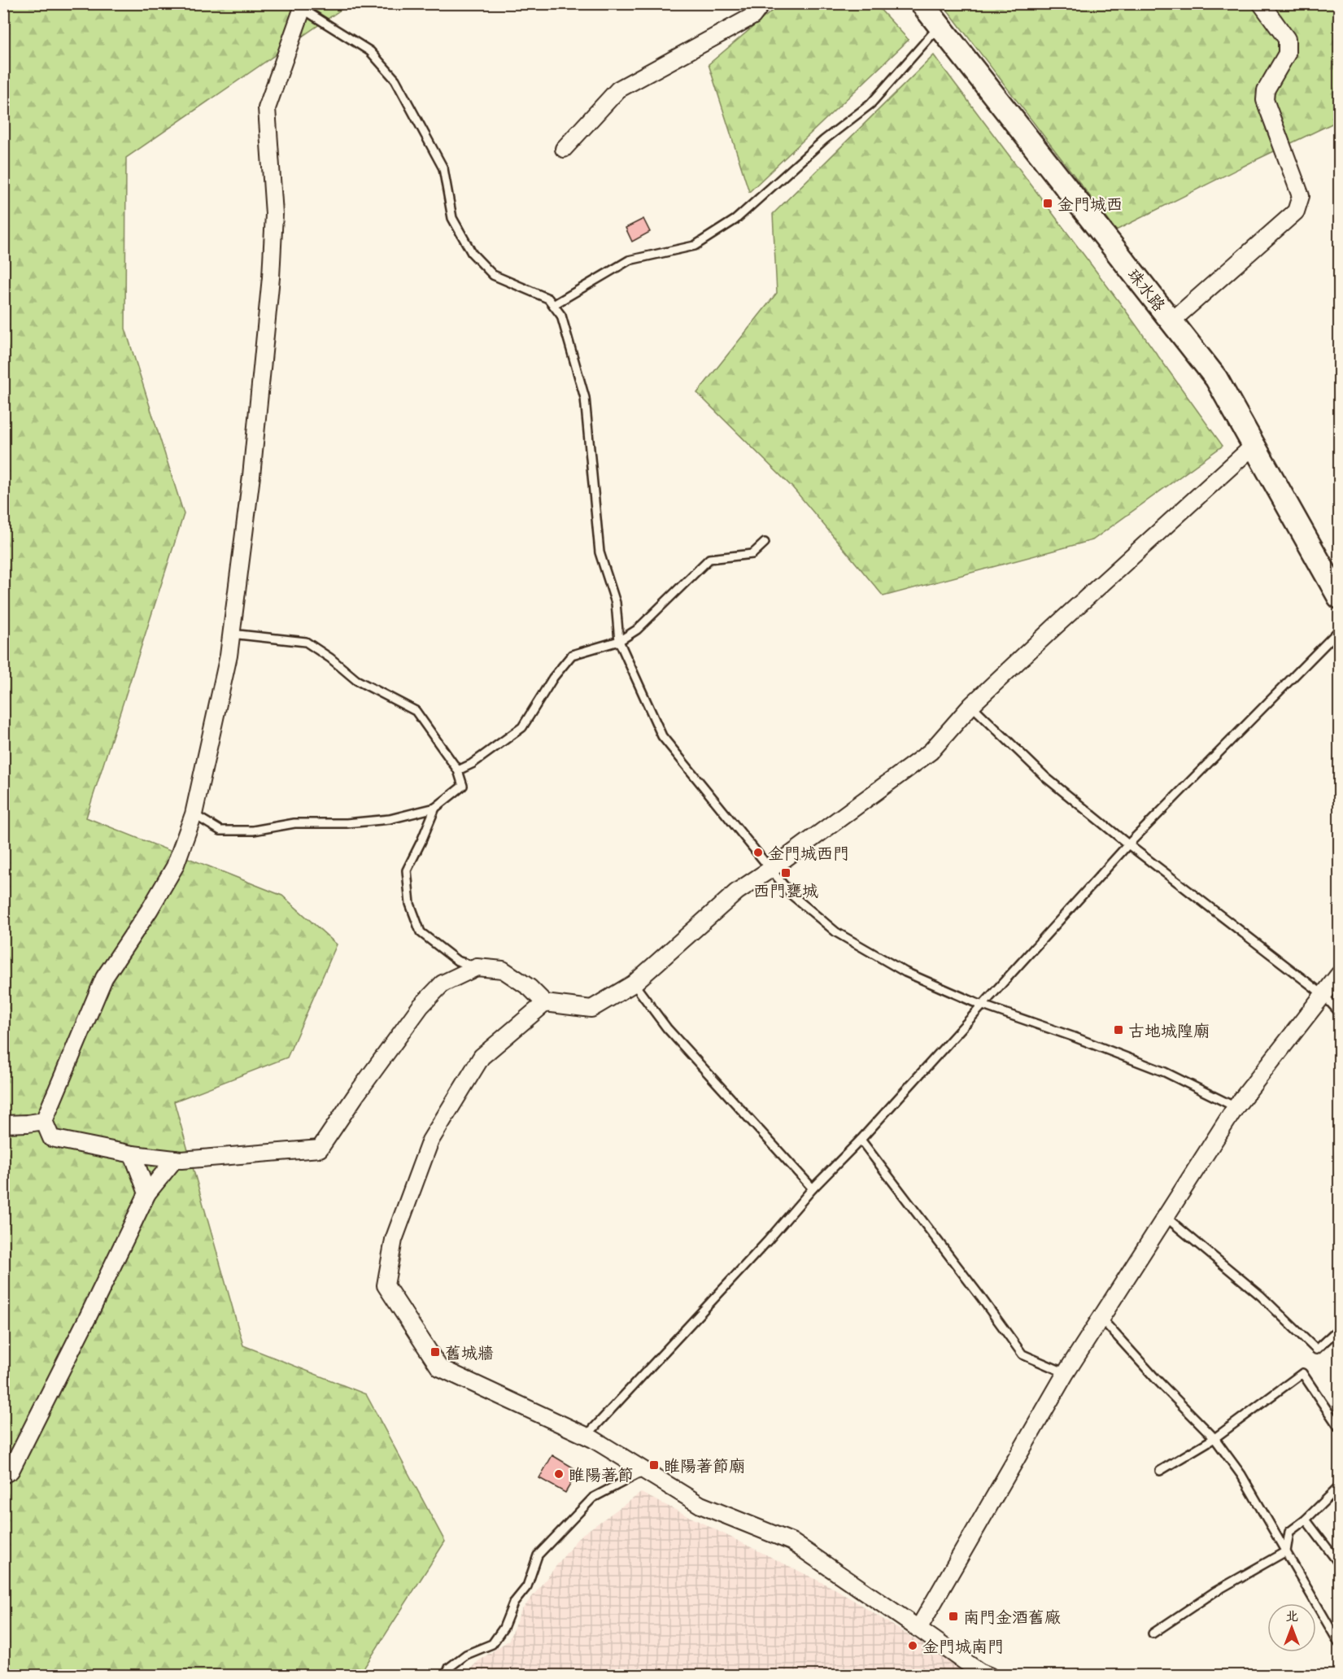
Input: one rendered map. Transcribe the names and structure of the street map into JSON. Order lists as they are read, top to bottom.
{
  "streets": {
    "main road": ["珠水路"]
  },
  "places": {
    "transit": [
      "金門城西",
      "西門甕城",
      "古地城隍廟",
      "舊城牆",
      "睢陽著節廟",
      "南門金酒舊廠"
    ],
    "other": ["金門城西門", "睢陽著節", "金門城南門"]
  },
  "north": "top"
}
